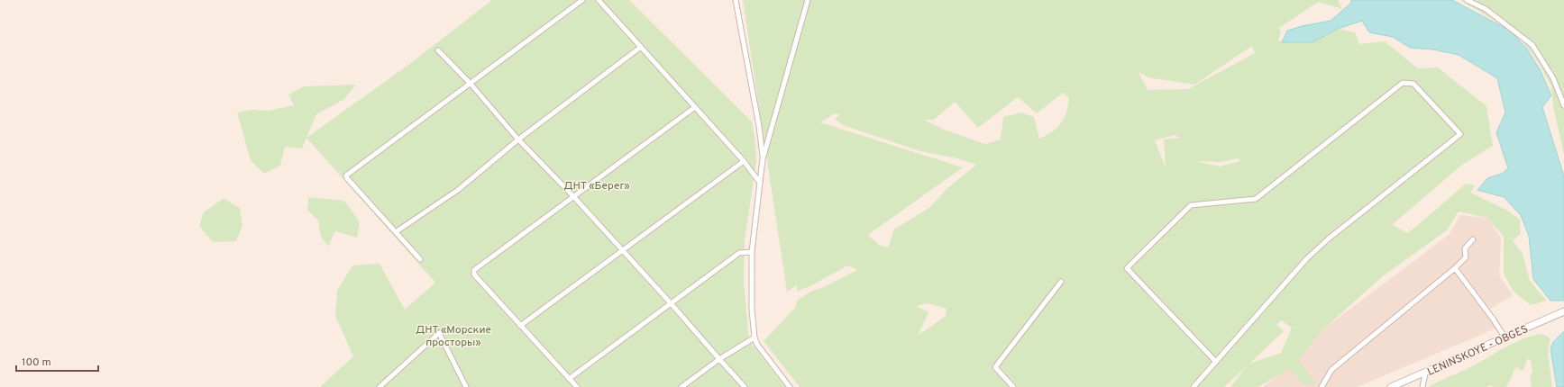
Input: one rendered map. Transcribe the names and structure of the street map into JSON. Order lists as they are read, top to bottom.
{
  "streets": {
    "main road": ["LENINSKOYE - OBGES"]
  },
  "parks": ["ДНТ «Берег»", "ДНТ «Морские просторы»"],
  "scale_bar": "100 m"
}
